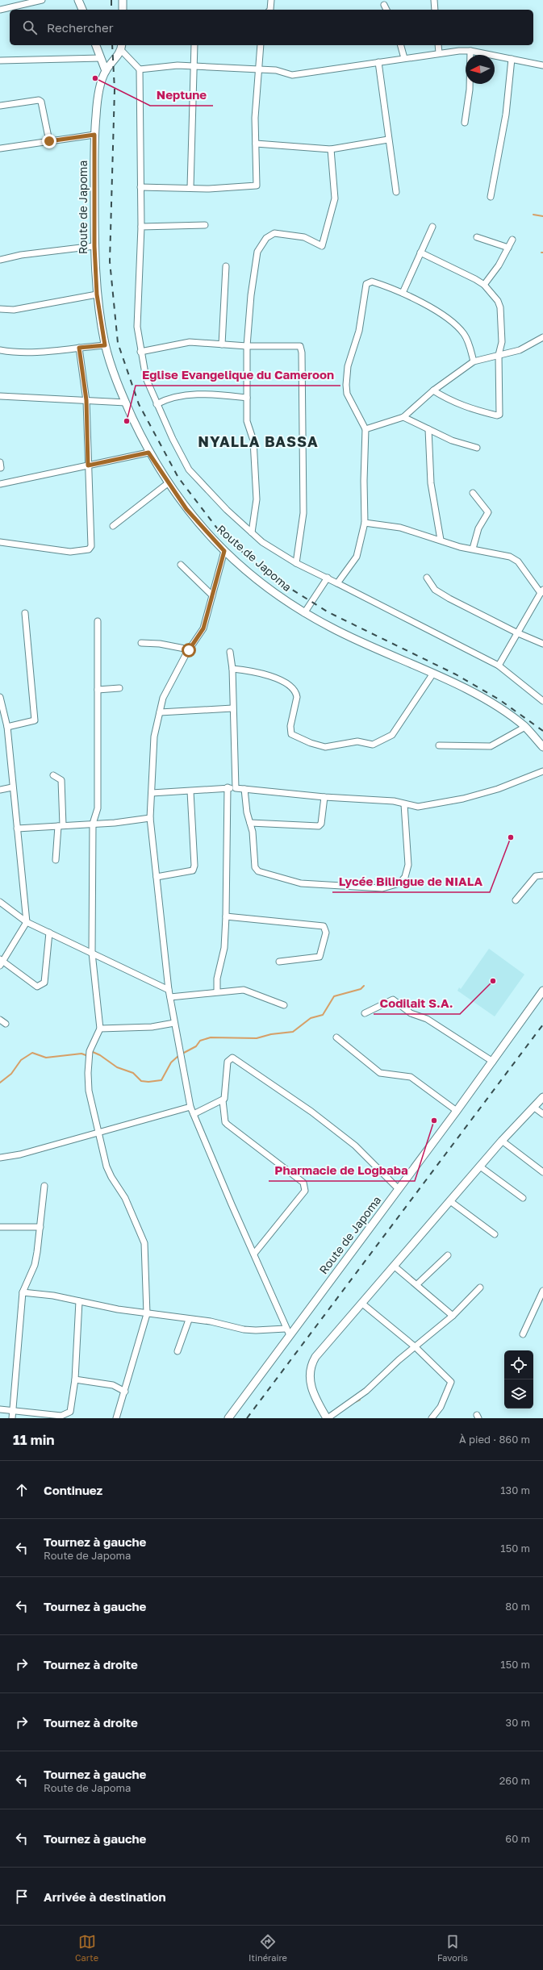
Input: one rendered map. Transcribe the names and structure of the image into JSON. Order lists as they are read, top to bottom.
{
  "streets": {
    "main road": ["Route de Japoma"]
  },
  "districts": ["NYALLA BASSA"],
  "places": [
    "Neptune",
    "Eglise Evangelique du Cameroon",
    "Lycée Bilingue de NIALA",
    "Codilait S.A.",
    "Pharmacie de Logbaba"
  ],
  "north": "left",
  "page": {
    "search": "Rechercher",
    "heading": ["11 min", "À pied · 860 m"],
    "list": [
      ["Continuez", "130 m"],
      ["Tournez à gauche", "Route de Japoma", "150 m"],
      ["Tournez à gauche", "80 m"],
      ["Tournez à droite", "150 m"],
      ["Tournez à droite", "30 m"],
      ["Tournez à gauche", "Route de Japoma", "260 m"],
      ["Tournez à gauche", "60 m"],
      "Arrivée à destination"
    ],
    "nav": ["Carte", "Itinéraire", "Favoris"]
  }
}
